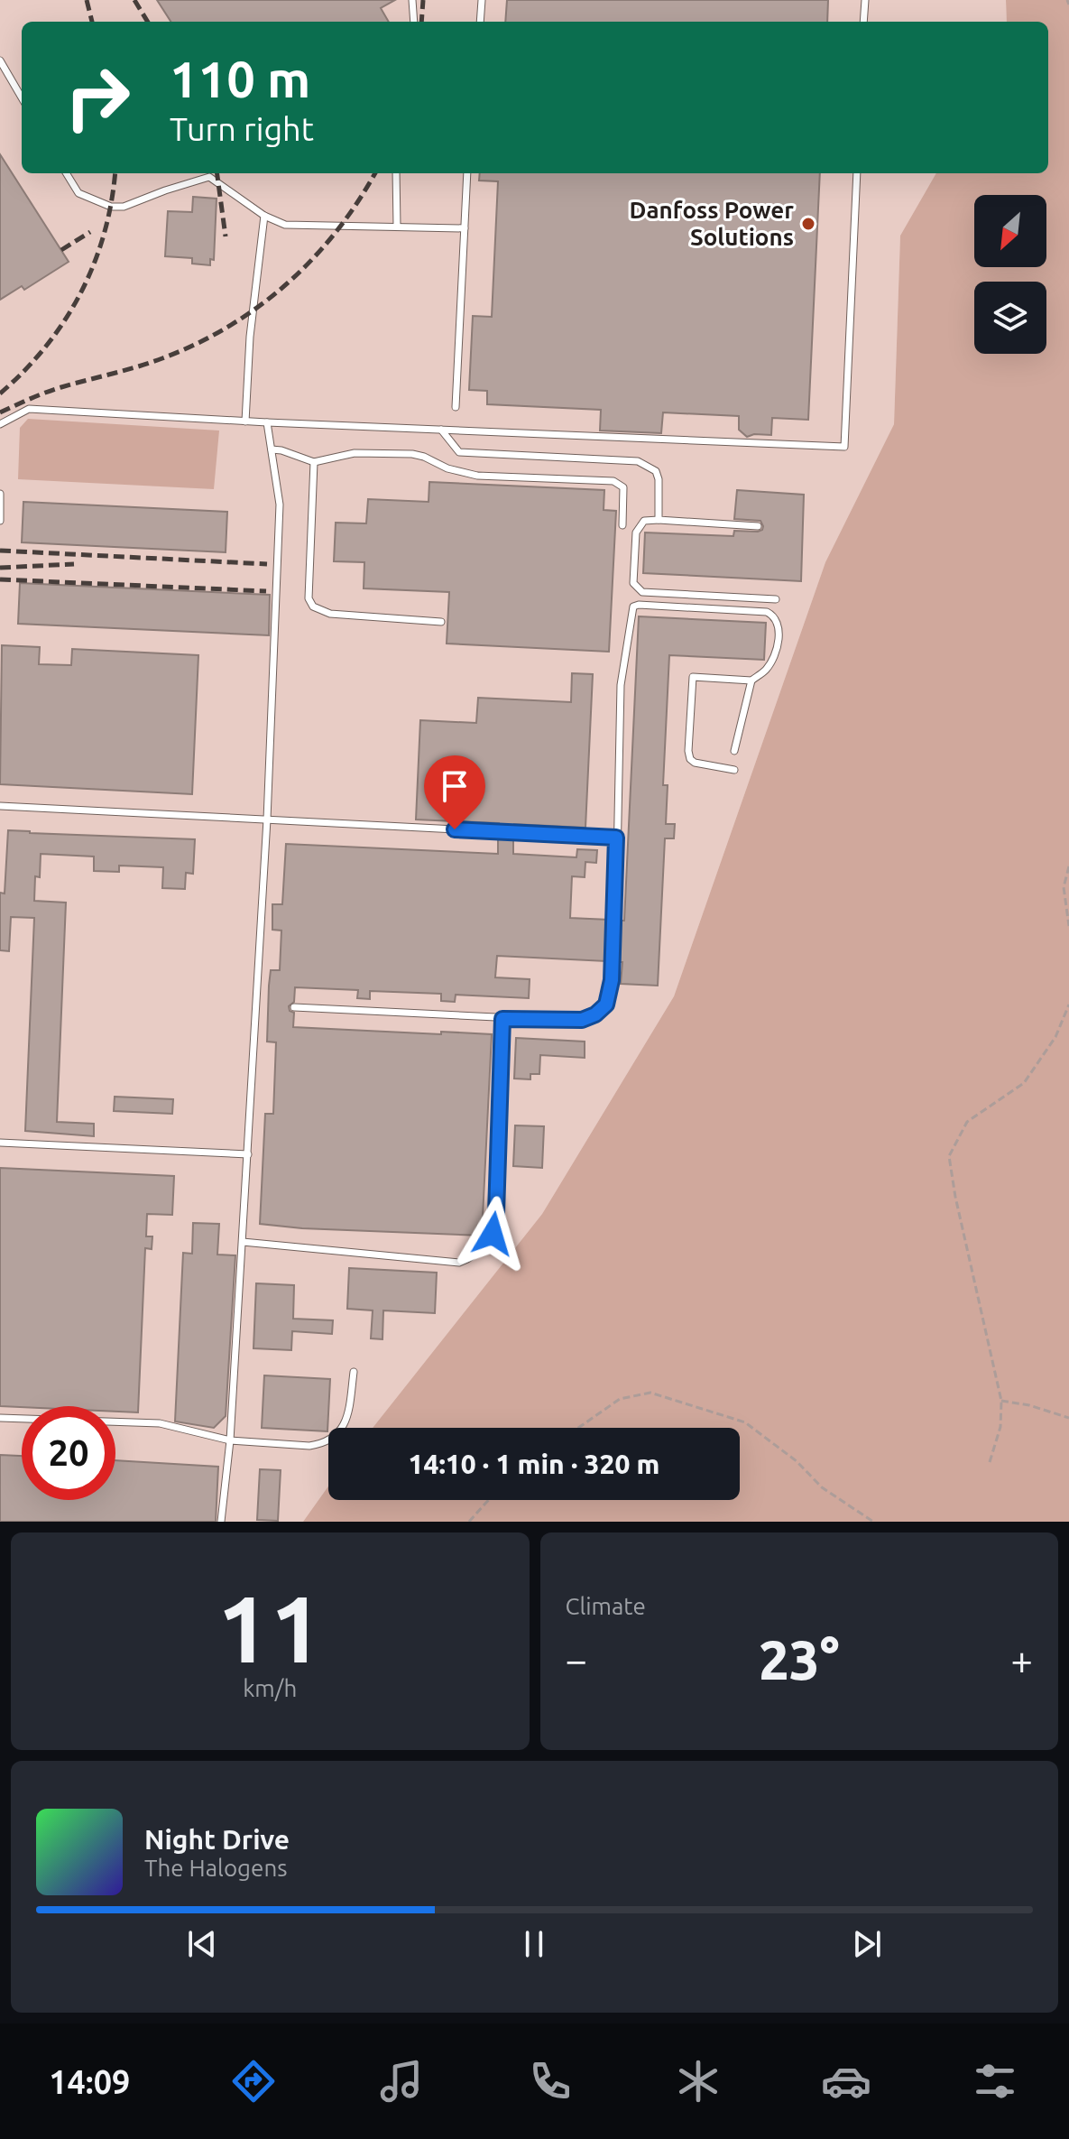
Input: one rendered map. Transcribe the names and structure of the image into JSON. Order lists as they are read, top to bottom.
{
  "places": ["Danfoss Power Solutions"],
  "north": "bottom left",
  "page": {
    "turn": ["110 m", "Turn right"],
    "limit": "20",
    "trip": "14:10 · 1 min · 320 m",
    "tile": [
      ["11", "km/h"],
      "Climate"
    ],
    "heat": ["−", "23°", "+"],
    "song": ["Night Drive", "The Halogens"],
    "tabs": "14:09"
  }
}
